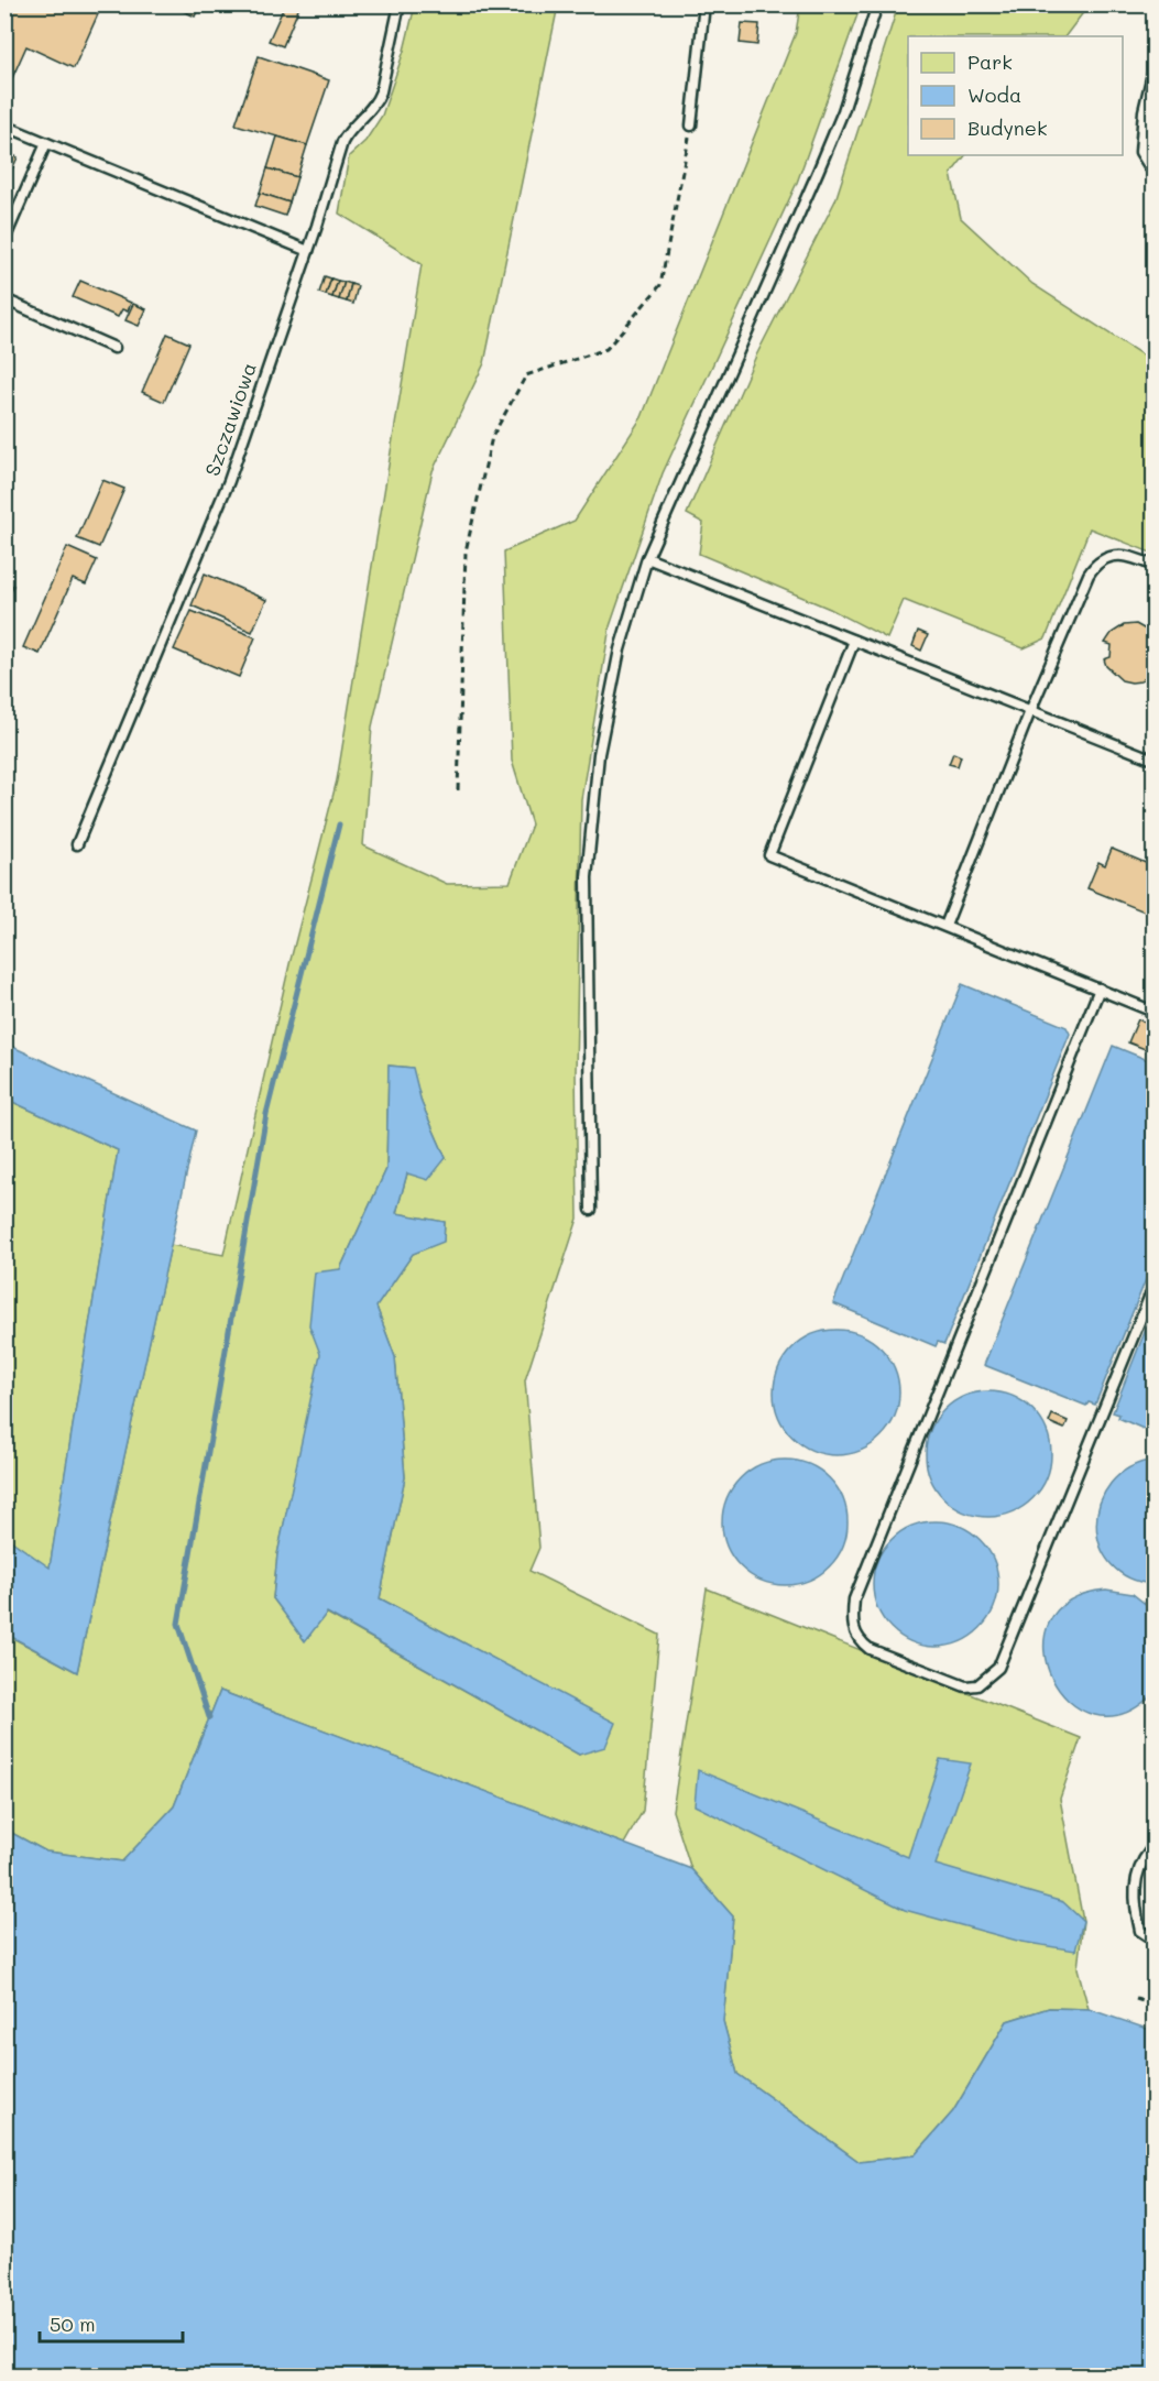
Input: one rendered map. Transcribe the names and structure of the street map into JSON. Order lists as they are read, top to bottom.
{
  "streets": {
    "lane": ["Szczawiowa"]
  },
  "legend": ["Park", "Woda", "Budynek"],
  "scale_bar": "50 m"
}
